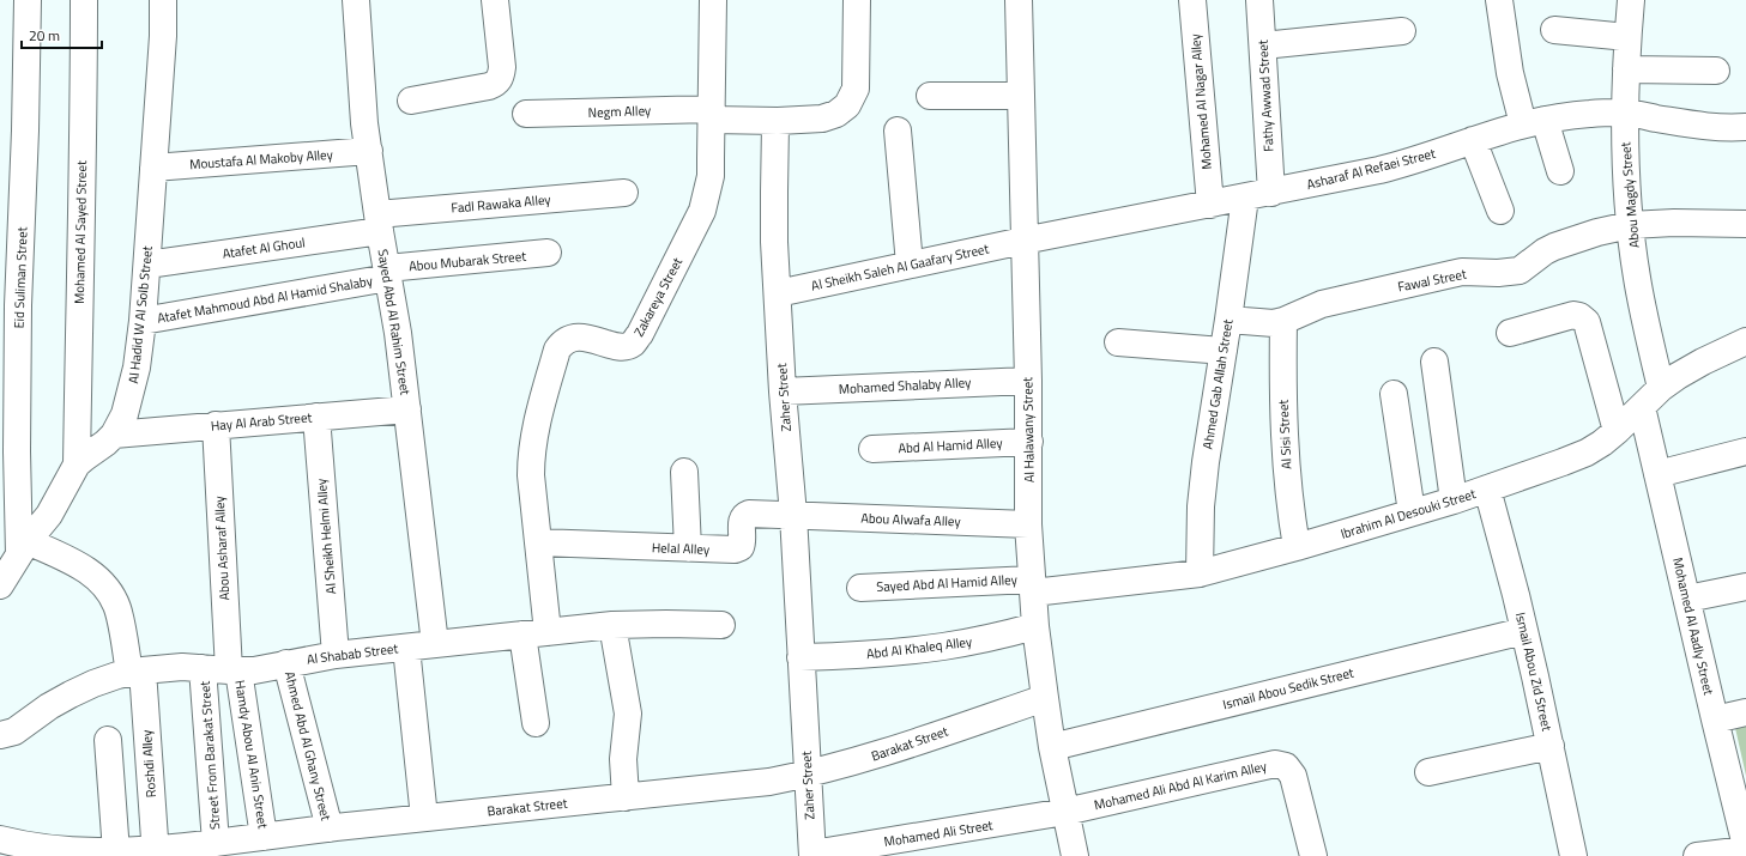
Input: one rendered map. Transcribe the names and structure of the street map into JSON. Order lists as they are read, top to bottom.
{
  "streets": {
    "street": [
      "Fathy Awwad Street",
      "Mohamed Al Nagar Alley",
      "Negm Alley",
      "Moustafa Al Makoby Alley",
      "Asharaf Al Refaei Street",
      "Abou Magdy Street",
      "Fadl Rawaka Alley",
      "Mohamed Al Sayed Street",
      "Atafet Al Ghoul",
      "Abou Mubarak Street",
      "Al Sheikh Saleh Al Gaafary Street",
      "Eid Suliman Street",
      "Fawal Street",
      "Zakareya Street",
      "Atafet Mahmoud Abd Al Hamid Shalaby",
      "Al Hadid W Al Solb Street",
      "Sayed Abd Al Rahim Street",
      "Ahmed Gab Allah Street",
      "Mohamed Shalaby Alley",
      "Zaher Street",
      "Hay Al Arab Street",
      "Al Halawany Street",
      "Al Sisi Street",
      "Abd Al Hamid Alley",
      "Ibrahim Al Desouki Street",
      "Abou Alwafa Alley",
      "Al Sheikh Helmi Alley",
      "Abou Asharaf Alley",
      "Helal Alley",
      "Sayed Abd Al Hamid Alley",
      "Mohamed Al Aadly Street",
      "Abd Al Khaleq Alley",
      "Al Shabab Street",
      "Ismail Abou Zid Street",
      "Ismail Abou Sedik Street",
      "Barakat Street",
      "Ahmed Abd Al Ghany Street",
      "Hamdy Abou Al Anin Street",
      "Street From Barakat Street",
      "Roshdi Alley",
      "Mohamed Ali Abd Al Karim Alley",
      "Mohamed Ali Street"
    ]
  },
  "crossings": [
    ["Fathy Awwad Street", "Asharaf Al Refaei Street"],
    ["Mohamed Al Nagar Alley", "Asharaf Al Refaei Street"],
    ["Negm Alley", "Zakareya Street"],
    ["Negm Alley", "Zaher Street"],
    ["Moustafa Al Makoby Alley", "Al Hadid W Al Solb Street"],
    ["Moustafa Al Makoby Alley", "Sayed Abd Al Rahim Street"],
    ["Asharaf Al Refaei Street", "Abou Magdy Street"],
    ["Asharaf Al Refaei Street", "Al Sheikh Saleh Al Gaafary Street"],
    ["Asharaf Al Refaei Street", "Ahmed Gab Allah Street"],
    ["Asharaf Al Refaei Street", "Al Halawany Street"],
    ["Abou Magdy Street", "Fawal Street"],
    ["Abou Magdy Street", "Ibrahim Al Desouki Street"],
    ["Fadl Rawaka Alley", "Atafet Al Ghoul"],
    ["Fadl Rawaka Alley", "Sayed Abd Al Rahim Street"],
    ["Mohamed Al Sayed Street", "Al Hadid W Al Solb Street"],
    ["Atafet Al Ghoul", "Al Hadid W Al Solb Street"],
    ["Atafet Al Ghoul", "Sayed Abd Al Rahim Street"],
    ["Abou Mubarak Street", "Atafet Mahmoud Abd Al Hamid Shalaby"],
    ["Abou Mubarak Street", "Sayed Abd Al Rahim Street"],
    ["Al Sheikh Saleh Al Gaafary Street", "Zaher Street"],
    ["Al Sheikh Saleh Al Gaafary Street", "Al Halawany Street"],
    ["Eid Suliman Street", "Al Hadid W Al Solb Street"],
    ["Eid Suliman Street", "Roshdi Alley"],
    ["Fawal Street", "Ahmed Gab Allah Street"],
    ["Fawal Street", "Al Sisi Street"],
    ["Zakareya Street", "Helal Alley"],
    ["Zakareya Street", "Al Shabab Street"],
    ["Atafet Mahmoud Abd Al Hamid Shalaby", "Al Hadid W Al Solb Street"],
    ["Atafet Mahmoud Abd Al Hamid Shalaby", "Sayed Abd Al Rahim Street"],
    ["Al Hadid W Al Solb Street", "Hay Al Arab Street"],
    ["Al Hadid W Al Solb Street", "Roshdi Alley"],
    ["Sayed Abd Al Rahim Street", "Hay Al Arab Street"],
    ["Sayed Abd Al Rahim Street", "Al Shabab Street"],
    ["Ahmed Gab Allah Street", "Ibrahim Al Desouki Street"],
    ["Mohamed Shalaby Alley", "Zaher Street"],
    ["Mohamed Shalaby Alley", "Al Halawany Street"],
    ["Zaher Street", "Abou Alwafa Alley"],
    ["Zaher Street", "Helal Alley"],
    ["Zaher Street", "Abd Al Khaleq Alley"],
    ["Zaher Street", "Barakat Street"],
    ["Zaher Street", "Mohamed Ali Street"],
    ["Hay Al Arab Street", "Al Sheikh Helmi Alley"],
    ["Hay Al Arab Street", "Abou Asharaf Alley"],
    ["Al Halawany Street", "Abd Al Hamid Alley"],
    ["Al Halawany Street", "Ibrahim Al Desouki Street"],
    ["Al Halawany Street", "Abou Alwafa Alley"],
    ["Al Halawany Street", "Sayed Abd Al Hamid Alley"],
    ["Al Halawany Street", "Abd Al Khaleq Alley"],
    ["Al Halawany Street", "Ismail Abou Sedik Street"],
    ["Al Halawany Street", "Barakat Street"],
    ["Al Halawany Street", "Mohamed Ali Abd Al Karim Alley"],
    ["Al Halawany Street", "Mohamed Ali Street"],
    ["Al Sisi Street", "Ibrahim Al Desouki Street"],
    ["Ibrahim Al Desouki Street", "Sayed Abd Al Hamid Alley"],
    ["Ibrahim Al Desouki Street", "Mohamed Al Aadly Street"],
    ["Ibrahim Al Desouki Street", "Ismail Abou Zid Street"],
    ["Abou Alwafa Alley", "Helal Alley"],
    ["Al Sheikh Helmi Alley", "Al Shabab Street"],
    ["Abou Asharaf Alley", "Al Shabab Street"],
    ["Abou Asharaf Alley", "Hamdy Abou Al Anin Street"],
    ["Al Shabab Street", "Ahmed Abd Al Ghany Street"],
    ["Al Shabab Street", "Hamdy Abou Al Anin Street"],
    ["Al Shabab Street", "Street From Barakat Street"],
    ["Al Shabab Street", "Roshdi Alley"],
    ["Ismail Abou Zid Street", "Ismail Abou Sedik Street"],
    ["Barakat Street", "Ahmed Abd Al Ghany Street"],
    ["Barakat Street", "Hamdy Abou Al Anin Street"],
    ["Barakat Street", "Street From Barakat Street"],
    ["Barakat Street", "Roshdi Alley"],
    ["Mohamed Ali Abd Al Karim Alley", "Mohamed Ali Street"]
  ],
  "scale_bar": "20 m"
}
